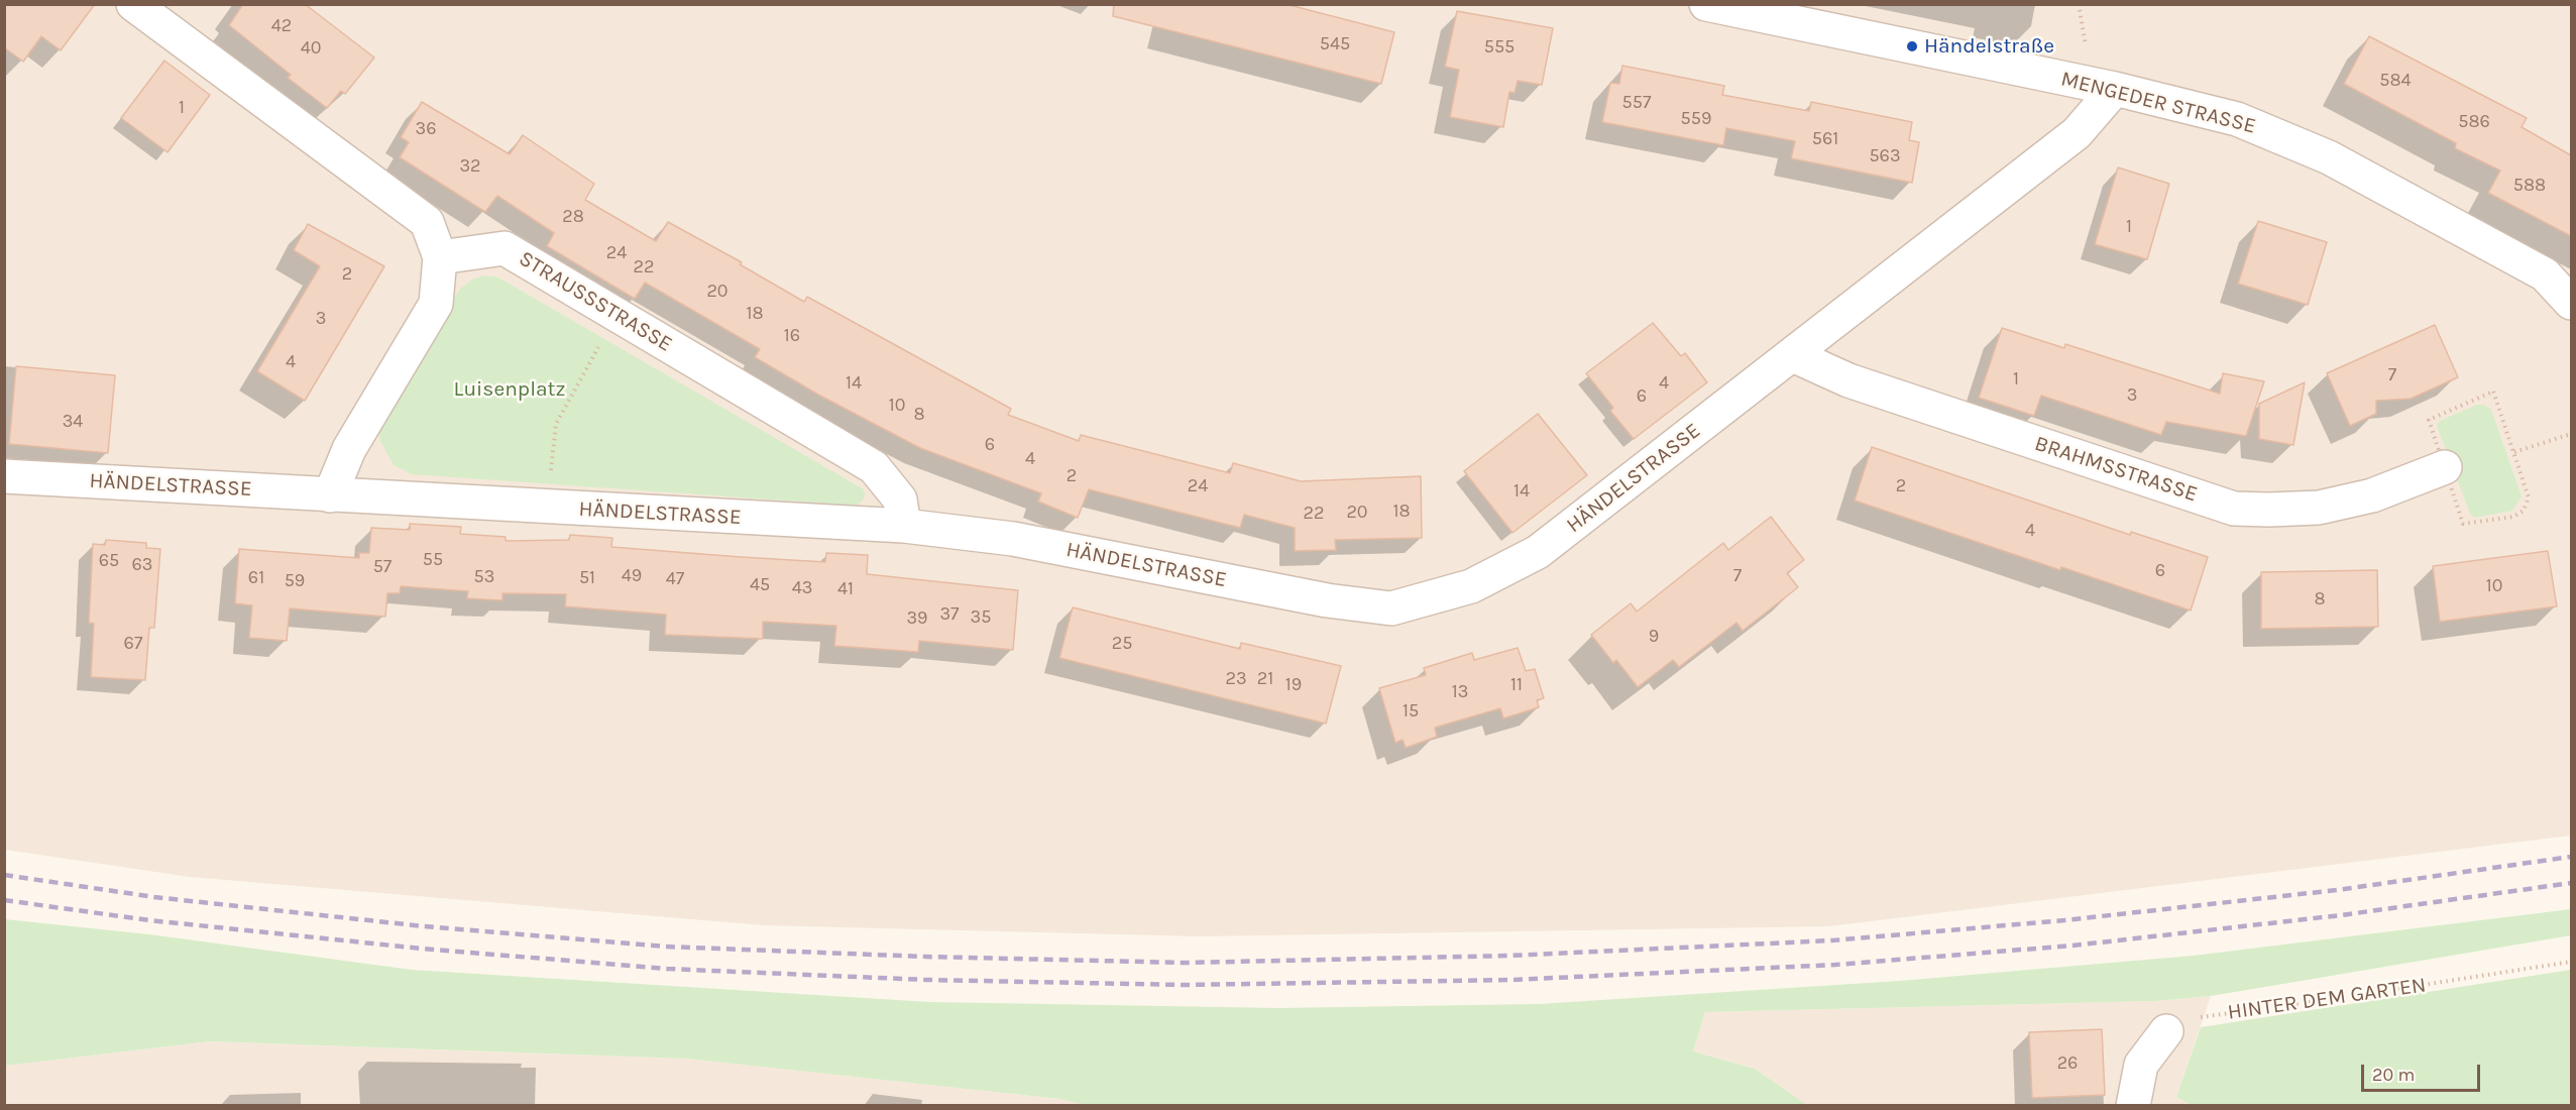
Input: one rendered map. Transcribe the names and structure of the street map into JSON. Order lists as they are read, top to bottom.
{
  "streets": {
    "street": [
      "MENGEDER STRASSE",
      "STRAUSSSTRASSE",
      "BRAHMSSTRASSE",
      "HÄNDELSTRASSE"
    ],
    "path": ["HINTER DEM GARTEN"]
  },
  "crossings": [
    ["MENGEDER STRASSE", "HÄNDELSTRASSE"],
    ["STRAUSSSTRASSE", "HÄNDELSTRASSE"],
    ["BRAHMSSTRASSE", "HÄNDELSTRASSE"]
  ],
  "parks": ["Luisenplatz"],
  "places": ["Händelstraße"],
  "house_numbers": [
    "42",
    "545",
    "555",
    "40",
    "584",
    "557",
    "1",
    "559",
    "586",
    "36",
    "561",
    "563",
    "32",
    "588",
    "28",
    "1",
    "24",
    "22",
    "2",
    "20",
    "18",
    "3",
    "16",
    "4",
    "7",
    "1",
    "14",
    "4",
    "3",
    "6",
    "10",
    "8",
    "34",
    "6",
    "4",
    "2",
    "24",
    "2",
    "14",
    "18",
    "20",
    "22",
    "4",
    "55",
    "65",
    "63",
    "57",
    "6",
    "49",
    "7",
    "53",
    "61",
    "51",
    "47",
    "59",
    "45",
    "10",
    "43",
    "41",
    "8",
    "37",
    "35",
    "39",
    "9",
    "67",
    "25",
    "23",
    "21",
    "19",
    "11",
    "13",
    "15",
    "26"
  ],
  "scale_bar": "20 m"
}
